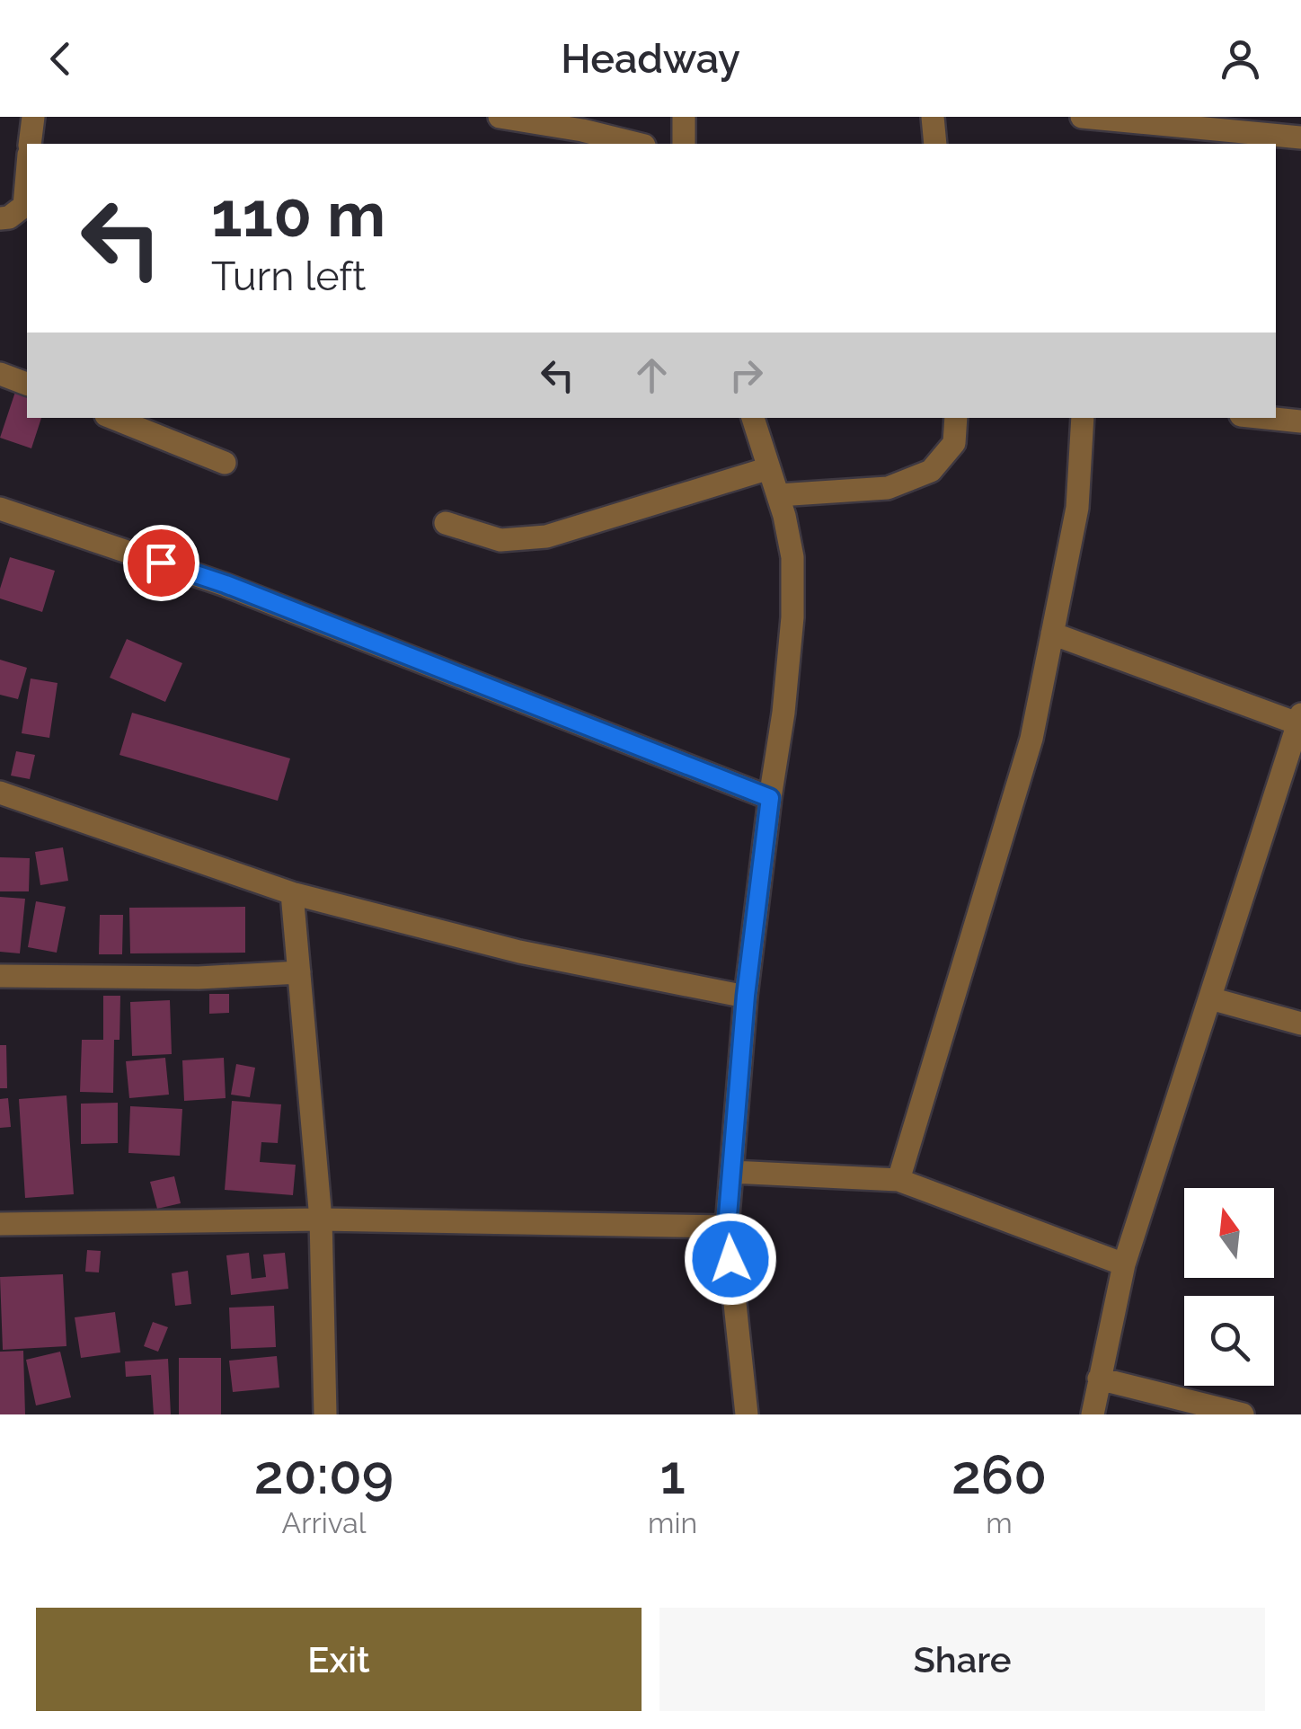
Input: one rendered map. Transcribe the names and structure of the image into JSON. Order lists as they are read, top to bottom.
{
  "north": "top",
  "page": {
    "header": "Headway",
    "turn": ["110 m", "Turn left"],
    "eta": [
      "20:09",
      "Arrival",
      "1",
      "min",
      "260",
      "m"
    ],
    "buttons": ["Exit", "Share"]
  }
}
